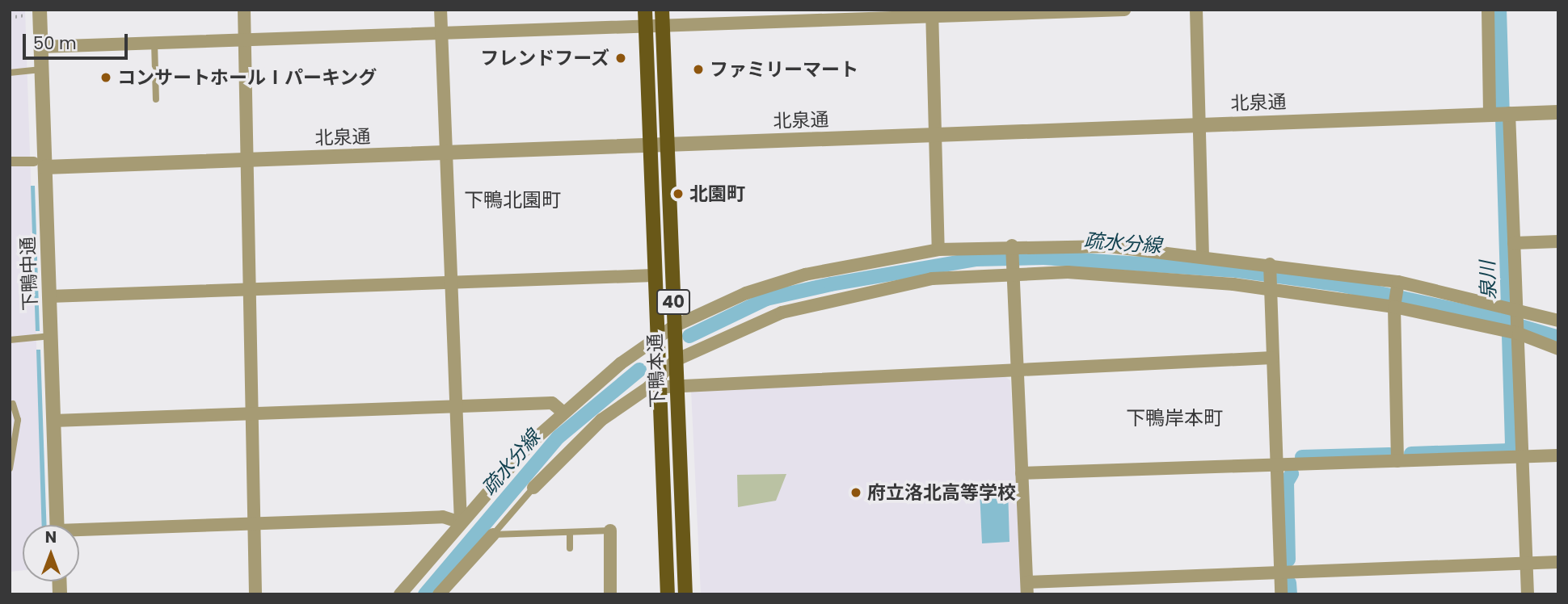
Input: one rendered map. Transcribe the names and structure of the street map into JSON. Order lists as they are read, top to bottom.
{
  "streets": {
    "main road": ["40", "下鴨本通"],
    "street": ["北泉通", "下鴨中通"]
  },
  "crossings": [
    ["北泉通", "下鴨中通"],
    ["北泉通", "下鴨本通"]
  ],
  "districts": ["下鴨北園町", "下鴨岸本町"],
  "water": ["疏水分線", "泉川"],
  "places": [
    "フレンドフーズ",
    "ファミリーマート",
    "コンサートホールⅠパーキング",
    "北園町",
    "府立洛北高等学校"
  ],
  "scale_bar": "50 m",
  "north": "top"
}
